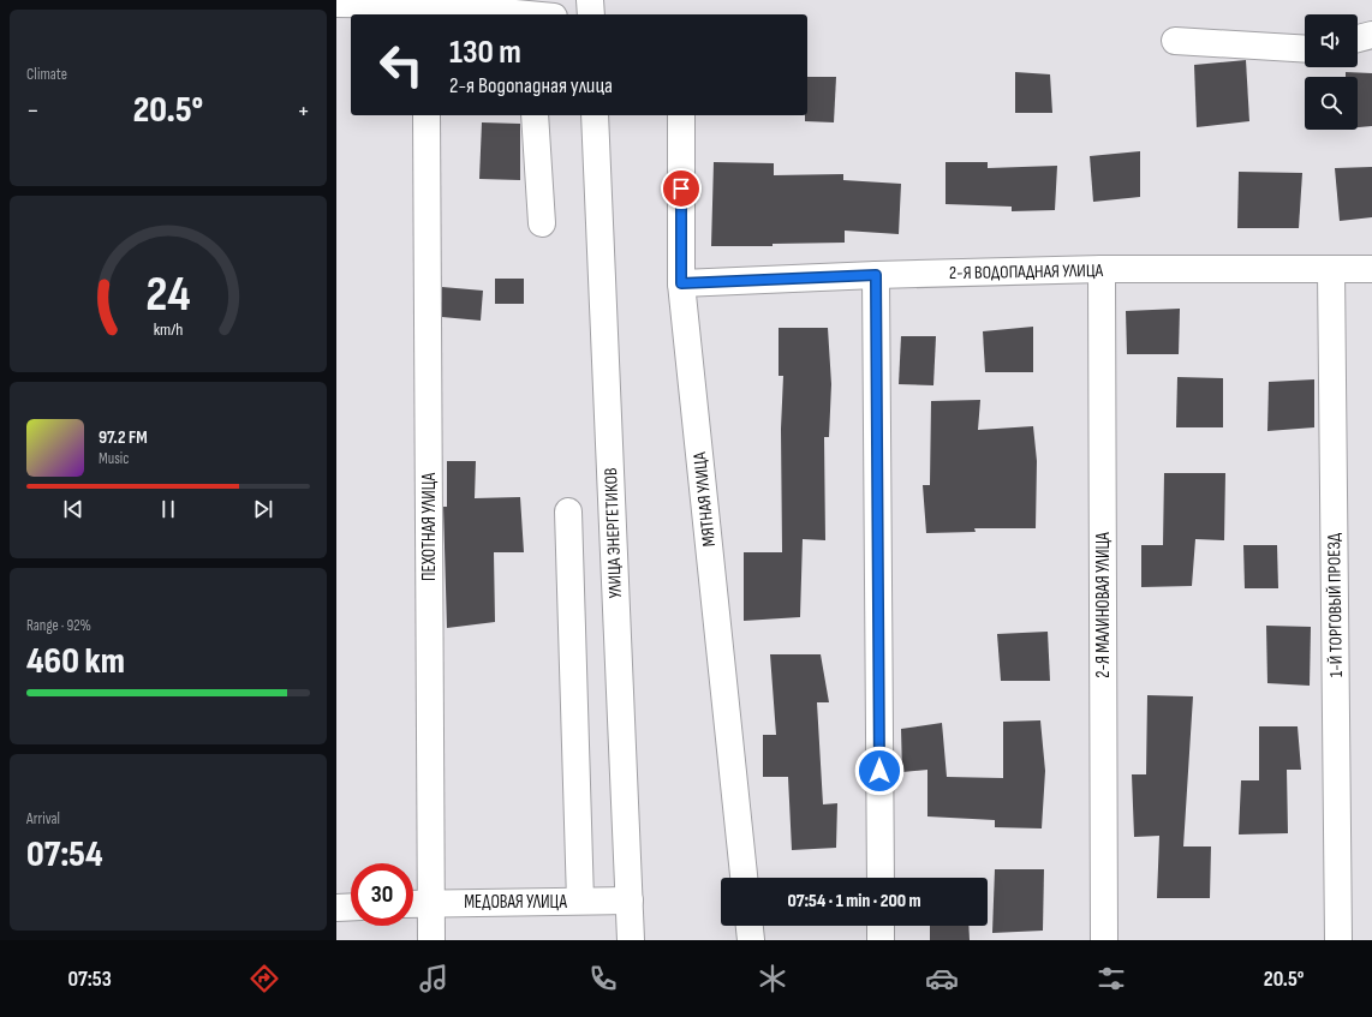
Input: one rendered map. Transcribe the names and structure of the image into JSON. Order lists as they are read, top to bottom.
{
  "streets": {
    "street": [
      "2-Я ВОДОПАДНАЯ УЛИЦА",
      "МЯТНАЯ УЛИЦА",
      "ПЕХОТНАЯ УЛИЦА",
      "УЛИЦА ЭНЕРГЕТИКОВ",
      "2-Я МАЛИНОВАЯ УЛИЦА",
      "1-Й ТОРГОВЫЙ ПРОЕЗД",
      "МЕДОВАЯ УЛИЦА"
    ]
  },
  "crossings": [
    ["2-Я ВОДОПАДНАЯ УЛИЦА", "МЯТНАЯ УЛИЦА"],
    ["2-Я ВОДОПАДНАЯ УЛИЦА", "2-Я МАЛИНОВАЯ УЛИЦА"],
    ["2-Я ВОДОПАДНАЯ УЛИЦА", "1-Й ТОРГОВЫЙ ПРОЕЗД"],
    ["ПЕХОТНАЯ УЛИЦА", "МЕДОВАЯ УЛИЦА"],
    ["УЛИЦА ЭНЕРГЕТИКОВ", "МЕДОВАЯ УЛИЦА"]
  ],
  "page": {
    "tile": [
      "Climate",
      ["Range · 92%", "460 km"],
      ["Arrival", "07:54"]
    ],
    "turn": ["130 m", "2-я Водопадная улица"],
    "heat": ["−", "20.5°", "+"],
    "song": ["97.2 FM", "Music"],
    "limit": "30",
    "trip": "07:54 · 1 min · 200 m",
    "tabs": ["07:53", "20.5°"],
    "gauge": ["24", "km/h"]
  }
}
